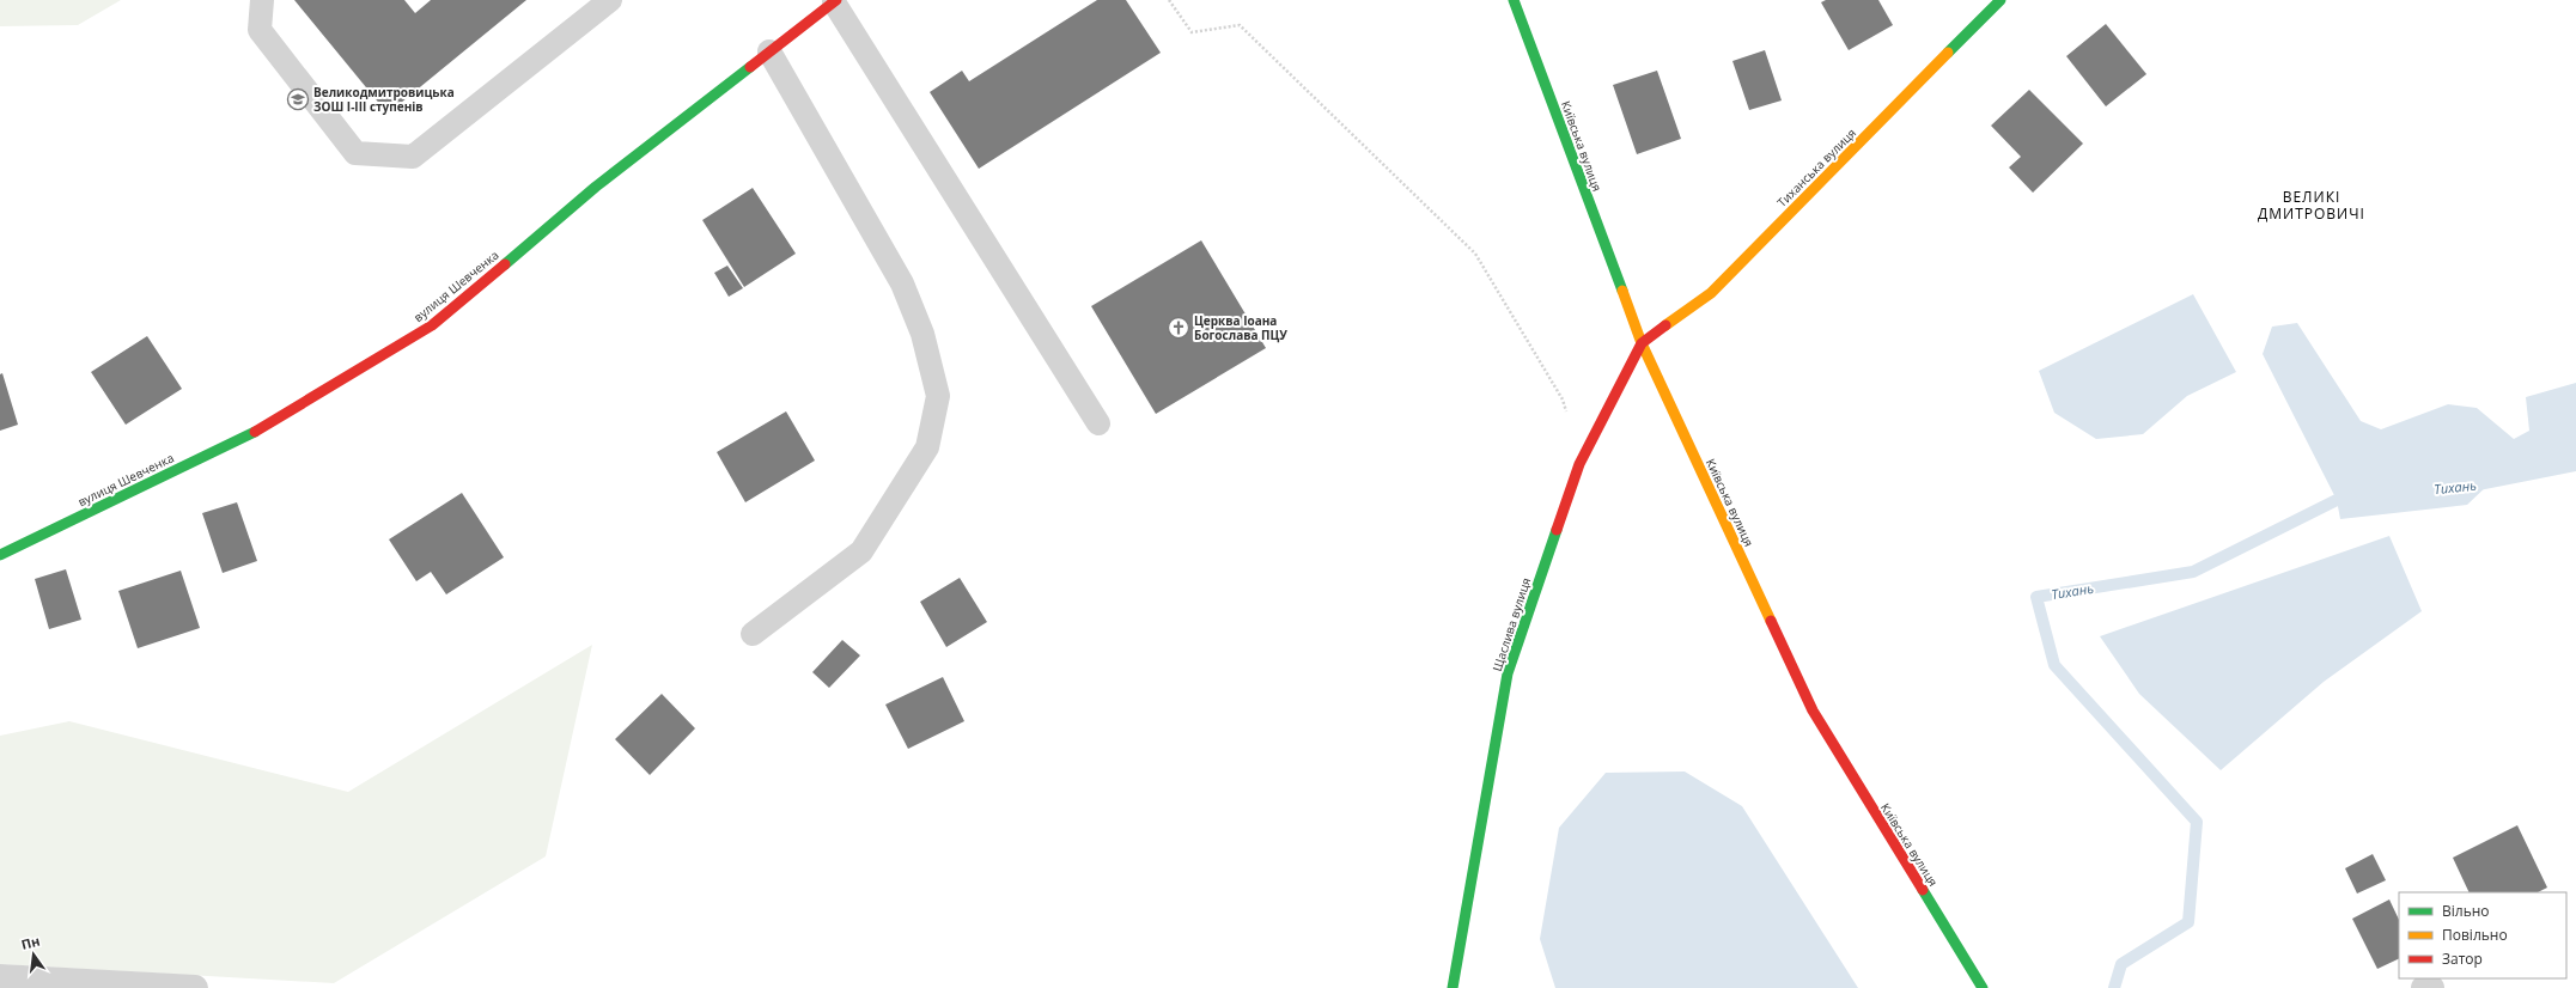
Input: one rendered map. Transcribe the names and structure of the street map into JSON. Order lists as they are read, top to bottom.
{
  "streets": {
    "street": [
      "Київська вулиця",
      "Тиханська вулиця",
      "вулиця Шевченка",
      "Щаслива вулиця"
    ]
  },
  "crossings": [
    ["Київська вулиця", "Тиханська вулиця"],
    ["Київська вулиця", "Щаслива вулиця"],
    ["Тиханська вулиця", "Щаслива вулиця"]
  ],
  "districts": ["ВЕЛИКІ ДМИТРОВИЧІ"],
  "water": ["Тихань"],
  "places": {
    "school or university": ["Великодмитровицька ЗОШ І-ІІІ ступенів"],
    "church": ["Церква Іоана Богослава ПЦУ"]
  },
  "legend": ["Вільно", "Повільно", "Затор"],
  "north": "top"
}
